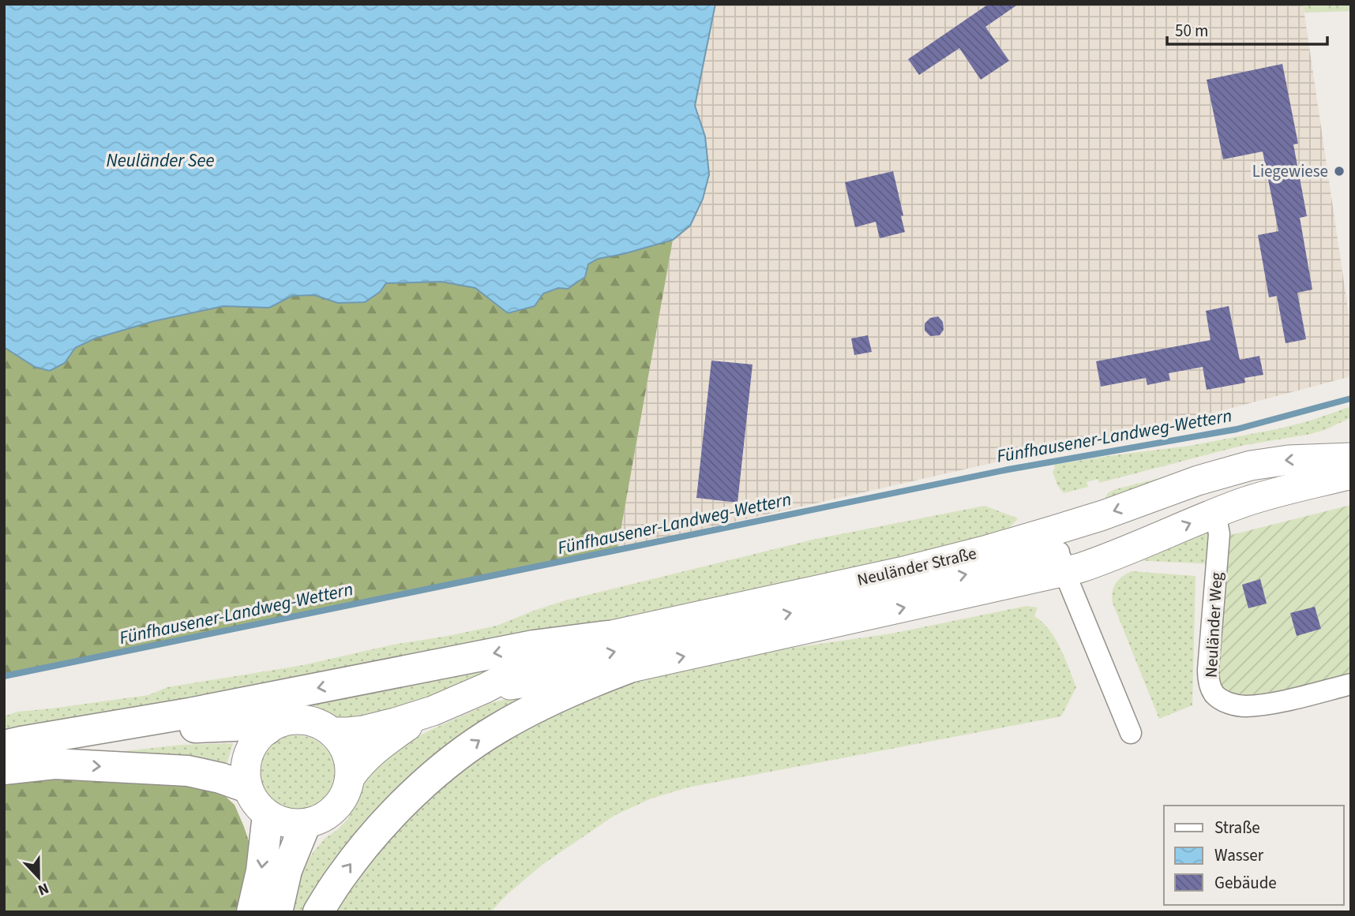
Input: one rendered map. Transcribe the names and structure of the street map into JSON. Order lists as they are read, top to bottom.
{
  "streets": {
    "main road": ["Neuländer Straße"],
    "street": ["Neuländer Weg"]
  },
  "crossings": [
    ["Neuländer Straße", "Neuländer Weg"]
  ],
  "water": ["Neuländer See", "Fünfhausener-Landweg-Wettern"],
  "places": ["Liegewiese"],
  "legend": ["Straße", "Wasser", "Gebäude"],
  "scale_bar": "50 m",
  "north": "bottom"
}
